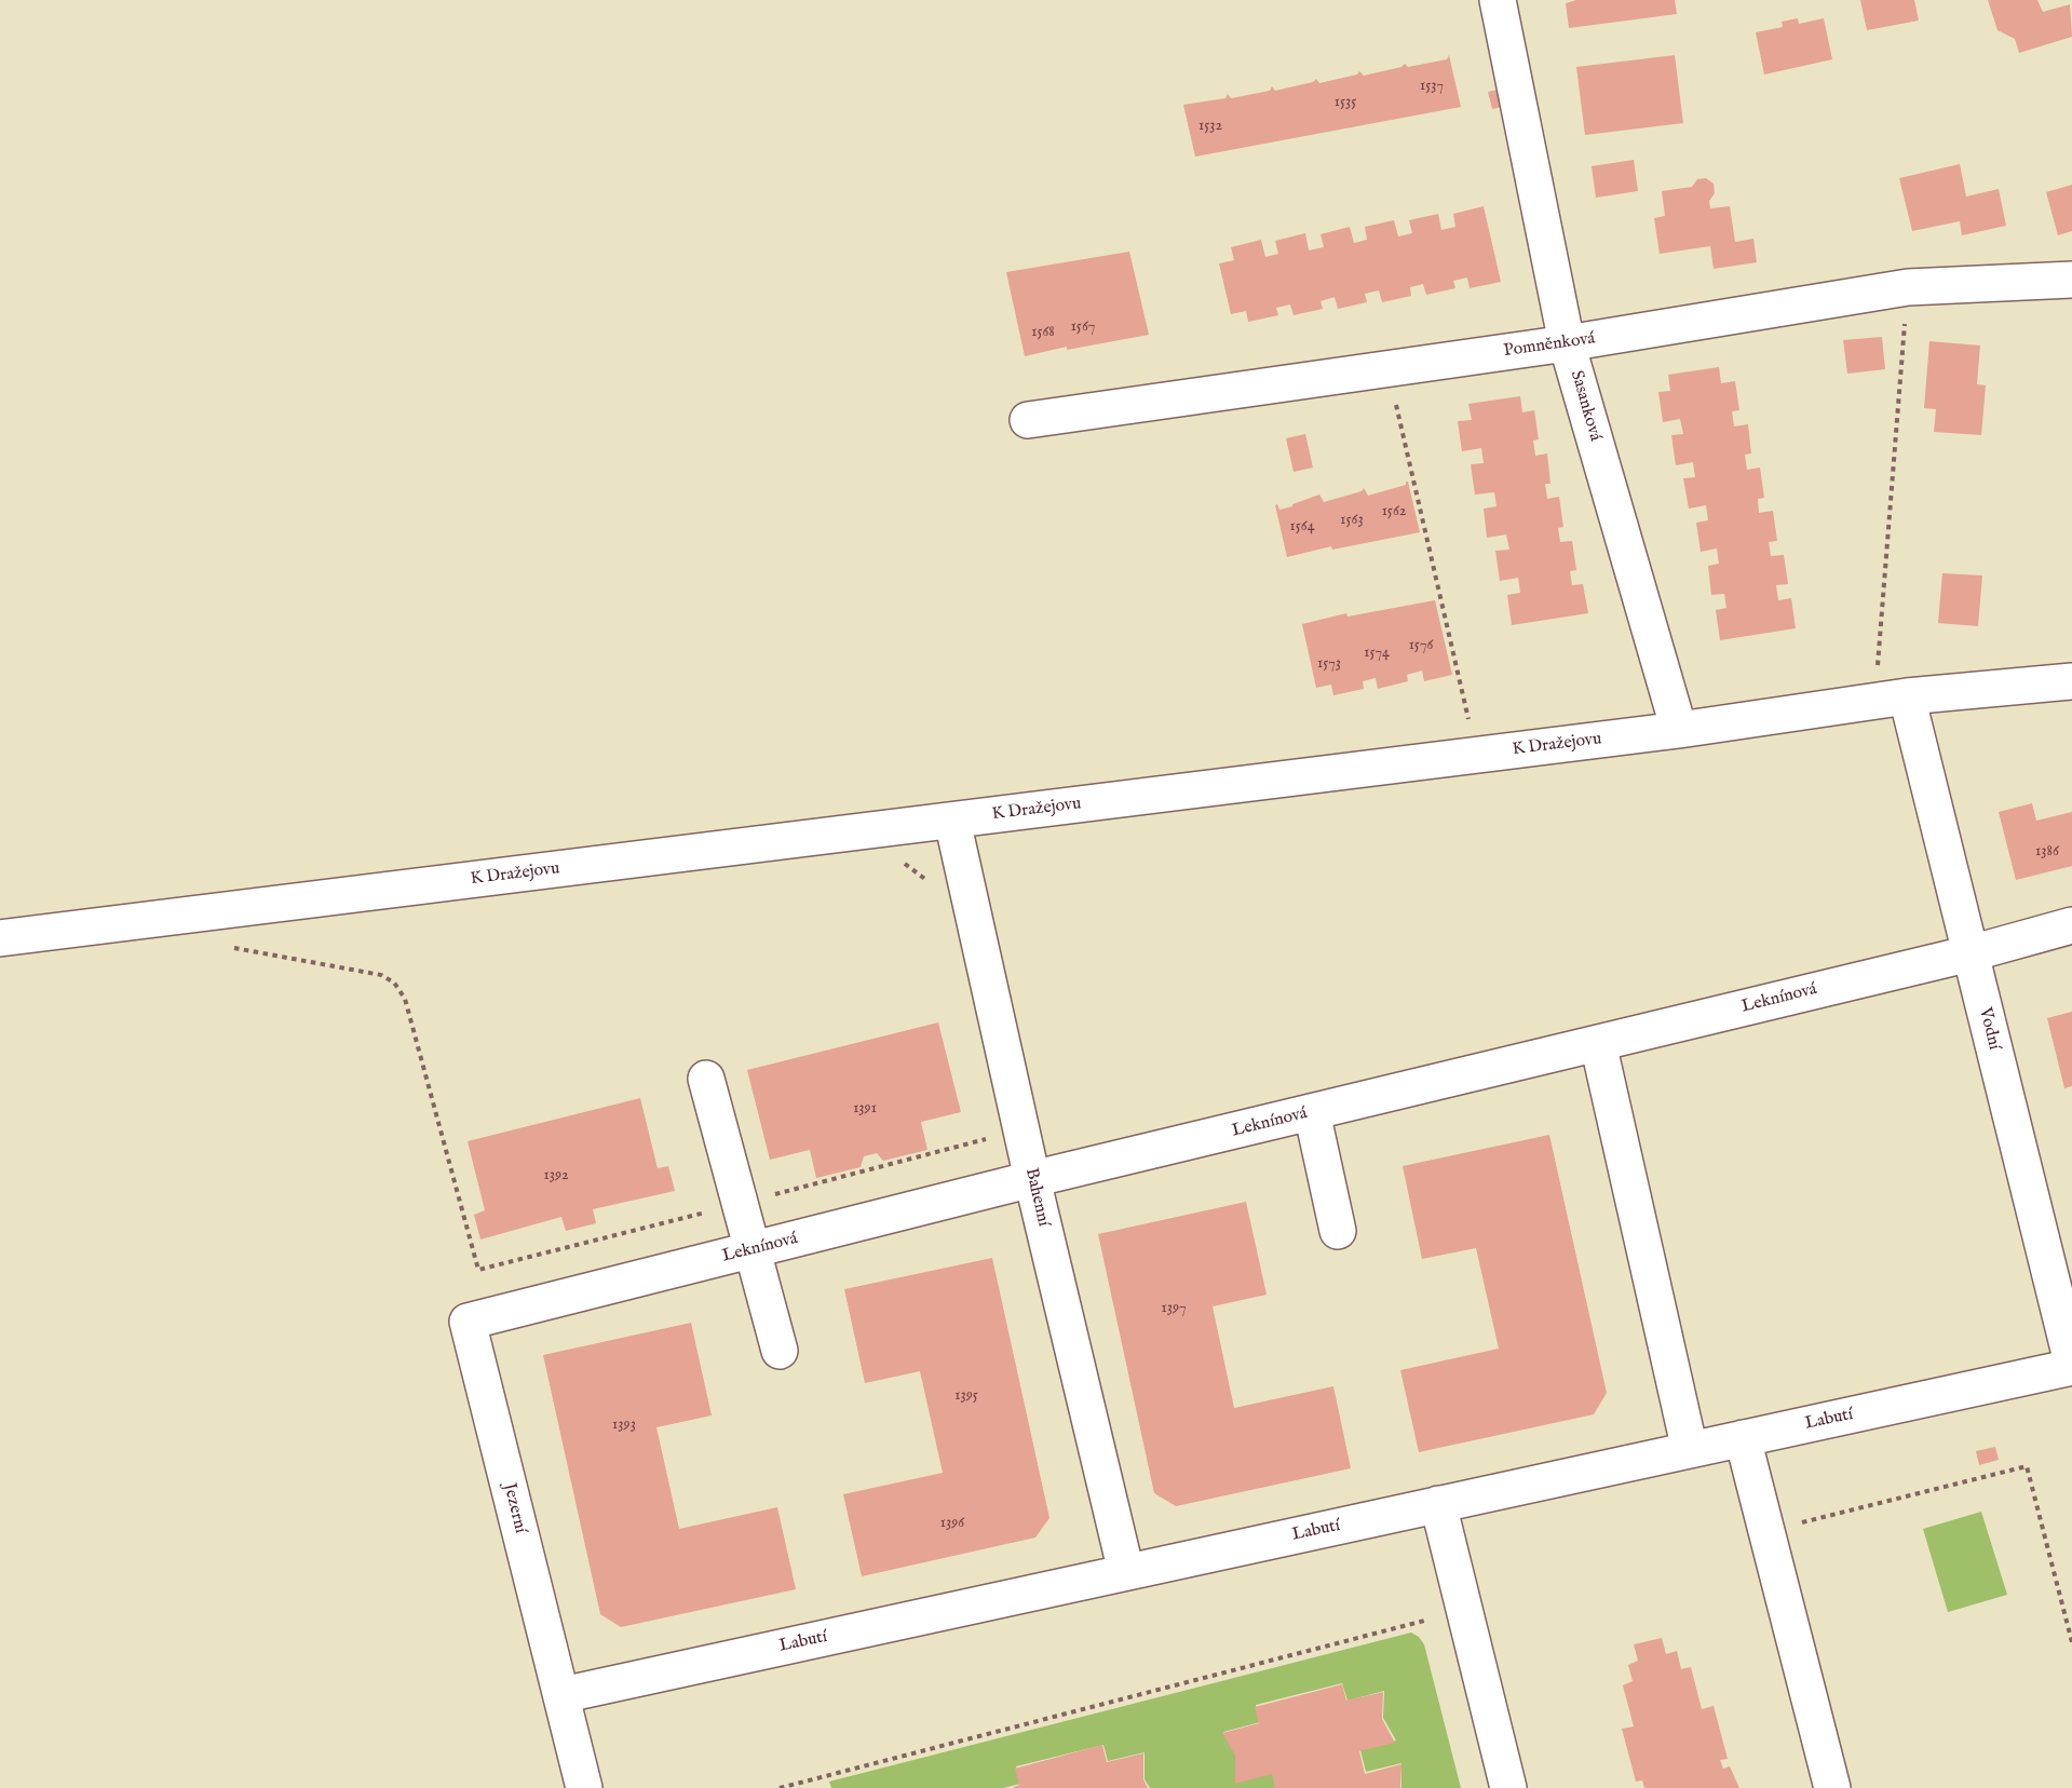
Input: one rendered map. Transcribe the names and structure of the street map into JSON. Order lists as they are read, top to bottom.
{
  "streets": {
    "street": [
      "Pomněnková",
      "Sasanková",
      "K Dražejovu",
      "Leknínová",
      "Vodní",
      "Bahenní",
      "Labutí",
      "Jezerní"
    ]
  },
  "crossings": [
    ["Pomněnková", "Sasanková"],
    ["Sasanková", "K Dražejovu"],
    ["K Dražejovu", "Vodní"],
    ["K Dražejovu", "Bahenní"],
    ["Leknínová", "Vodní"],
    ["Leknínová", "Bahenní"],
    ["Leknínová", "Jezerní"],
    ["Vodní", "Labutí"],
    ["Bahenní", "Labutí"],
    ["Labutí", "Jezerní"]
  ],
  "house_numbers": [
    "1537",
    "1535",
    "1532",
    "1567",
    "1568",
    "1562",
    "1563",
    "1564",
    "1576",
    "1574",
    "1573",
    "1386",
    "1391",
    "1392",
    "1397",
    "1395",
    "1393",
    "1396"
  ]
}
